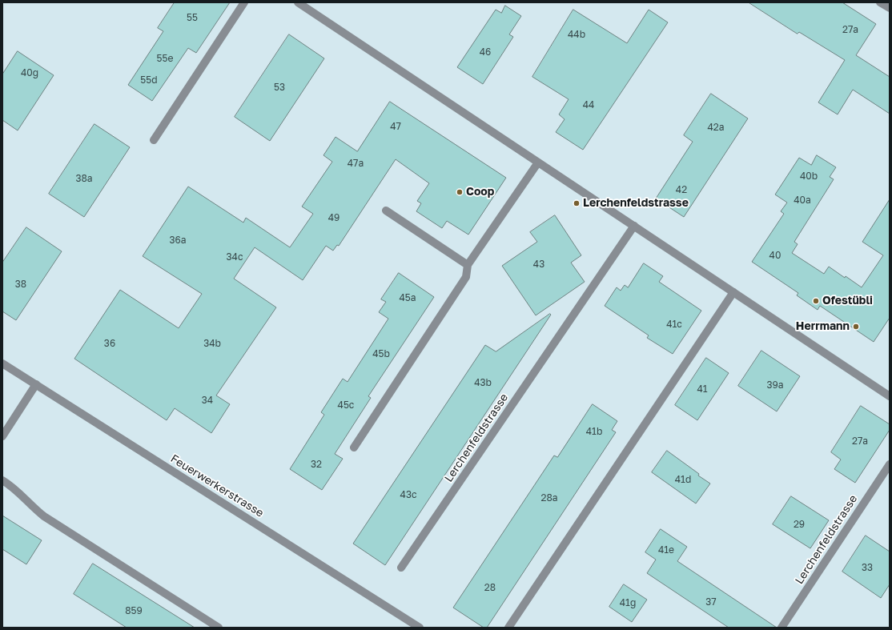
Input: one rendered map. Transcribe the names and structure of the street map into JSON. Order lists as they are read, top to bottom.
{
  "streets": {
    "street": ["Lerchenfeldstrasse", "Feuerwerkerstrasse"]
  },
  "places": [
    "Coop",
    "Lerchenfeldstrasse",
    "Ofestübli",
    "Herrmann"
  ],
  "house_numbers": [
    "55",
    "27a",
    "44b",
    "46",
    "55e",
    "40g",
    "55d",
    "53",
    "44",
    "47",
    "42a",
    "47a",
    "40b",
    "38a",
    "42",
    "40a",
    "49",
    "36a",
    "40",
    "34c",
    "43",
    "38",
    "45a",
    "41c",
    "36",
    "34b",
    "45b",
    "43b",
    "39a",
    "41",
    "34",
    "45c",
    "41b",
    "27a",
    "32",
    "41d",
    "43c",
    "28a",
    "29",
    "41e",
    "33",
    "28",
    "37",
    "41g",
    "859"
  ]
}
